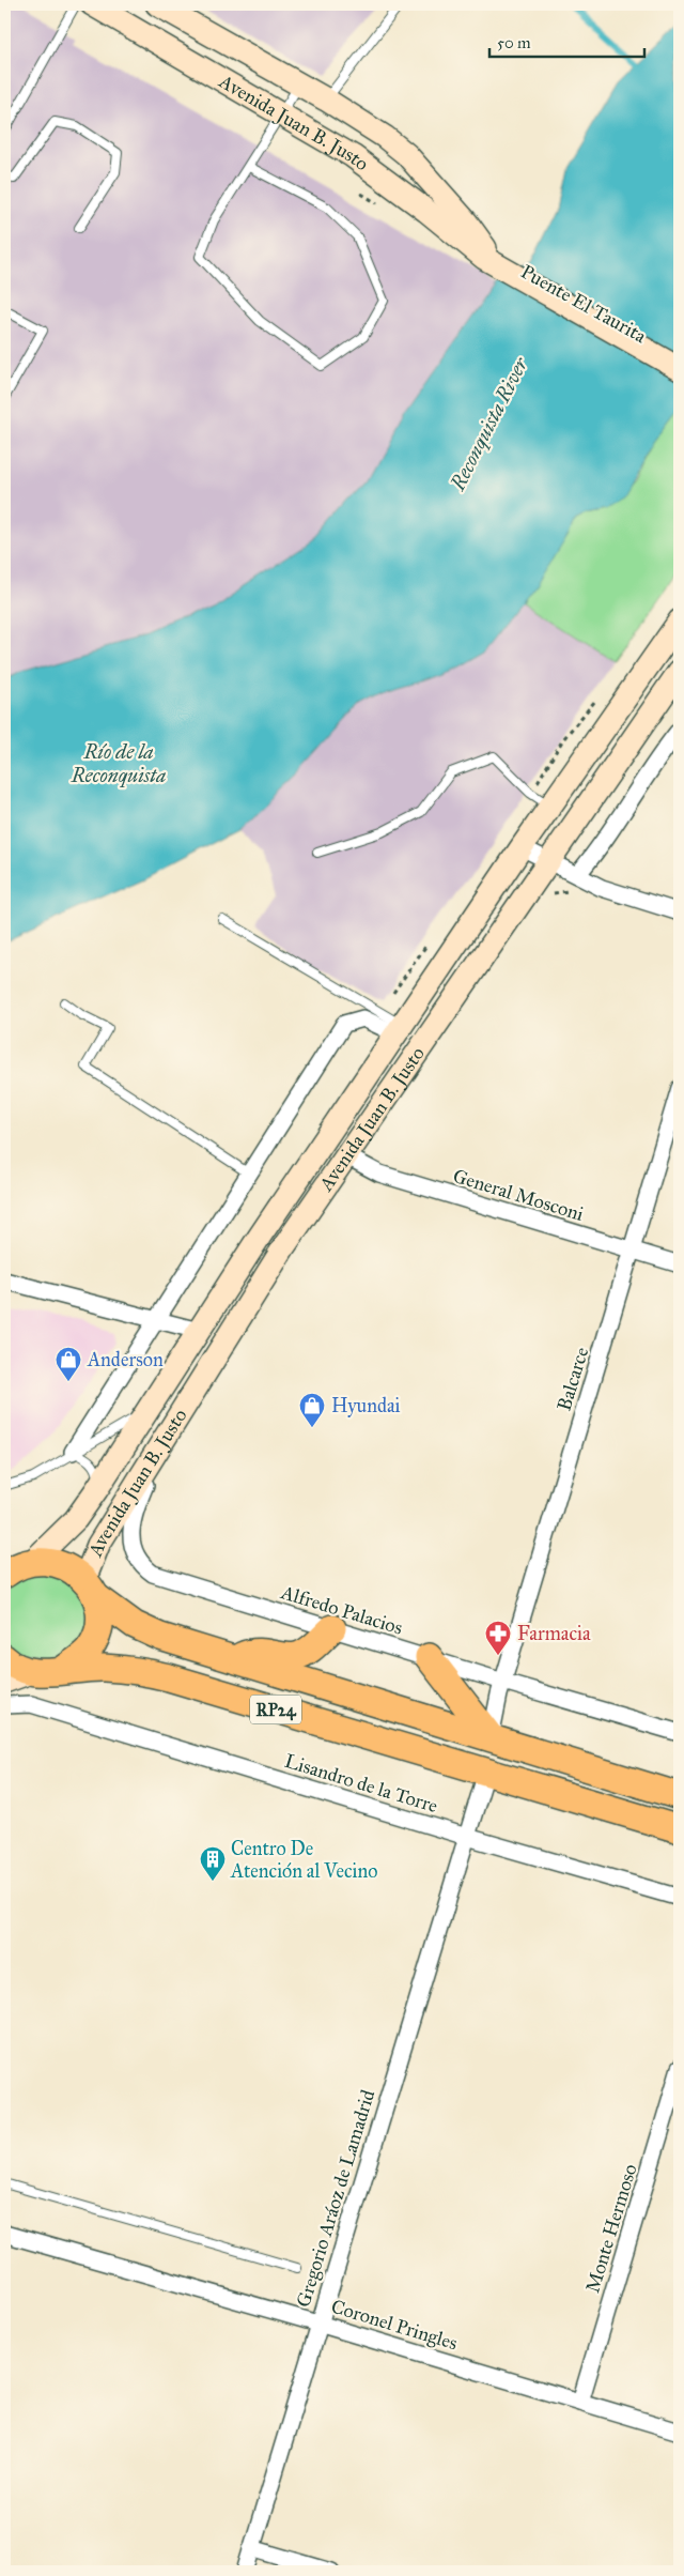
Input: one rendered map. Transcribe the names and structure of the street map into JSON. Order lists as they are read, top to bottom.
{
  "streets": {
    "main road": ["Avenida Juan B. Justo", "Puente El Taurita", "RP24"],
    "street": [
      "General Mosconi",
      "Balcarce",
      "Alfredo Palacios",
      "Lisandro de la Torre",
      "Gregorio Aráoz de Lamadrid",
      "Monte Hermoso",
      "Coronel Pringles"
    ]
  },
  "crossings": [
    ["Avenida Juan B. Justo", "Puente El Taurita"],
    ["Avenida Juan B. Justo", "General Mosconi"],
    ["Avenida Juan B. Justo", "Alfredo Palacios"],
    ["Avenida Juan B. Justo", "RP24"],
    ["General Mosconi", "Balcarce"],
    ["Balcarce", "Alfredo Palacios"],
    ["Balcarce", "RP24"],
    ["RP24", "Gregorio Aráoz de Lamadrid"],
    ["Lisandro de la Torre", "Gregorio Aráoz de Lamadrid"],
    ["Gregorio Aráoz de Lamadrid", "Coronel Pringles"],
    ["Monte Hermoso", "Coronel Pringles"]
  ],
  "water": ["Reconquista River", "Río de la Reconquista"],
  "places": {
    "shop": ["Anderson", "Hyundai"],
    "pharmacy": ["Farmacia"],
    "building": ["Centro De Atención al Vecino"]
  },
  "scale_bar": "50 m"
}
